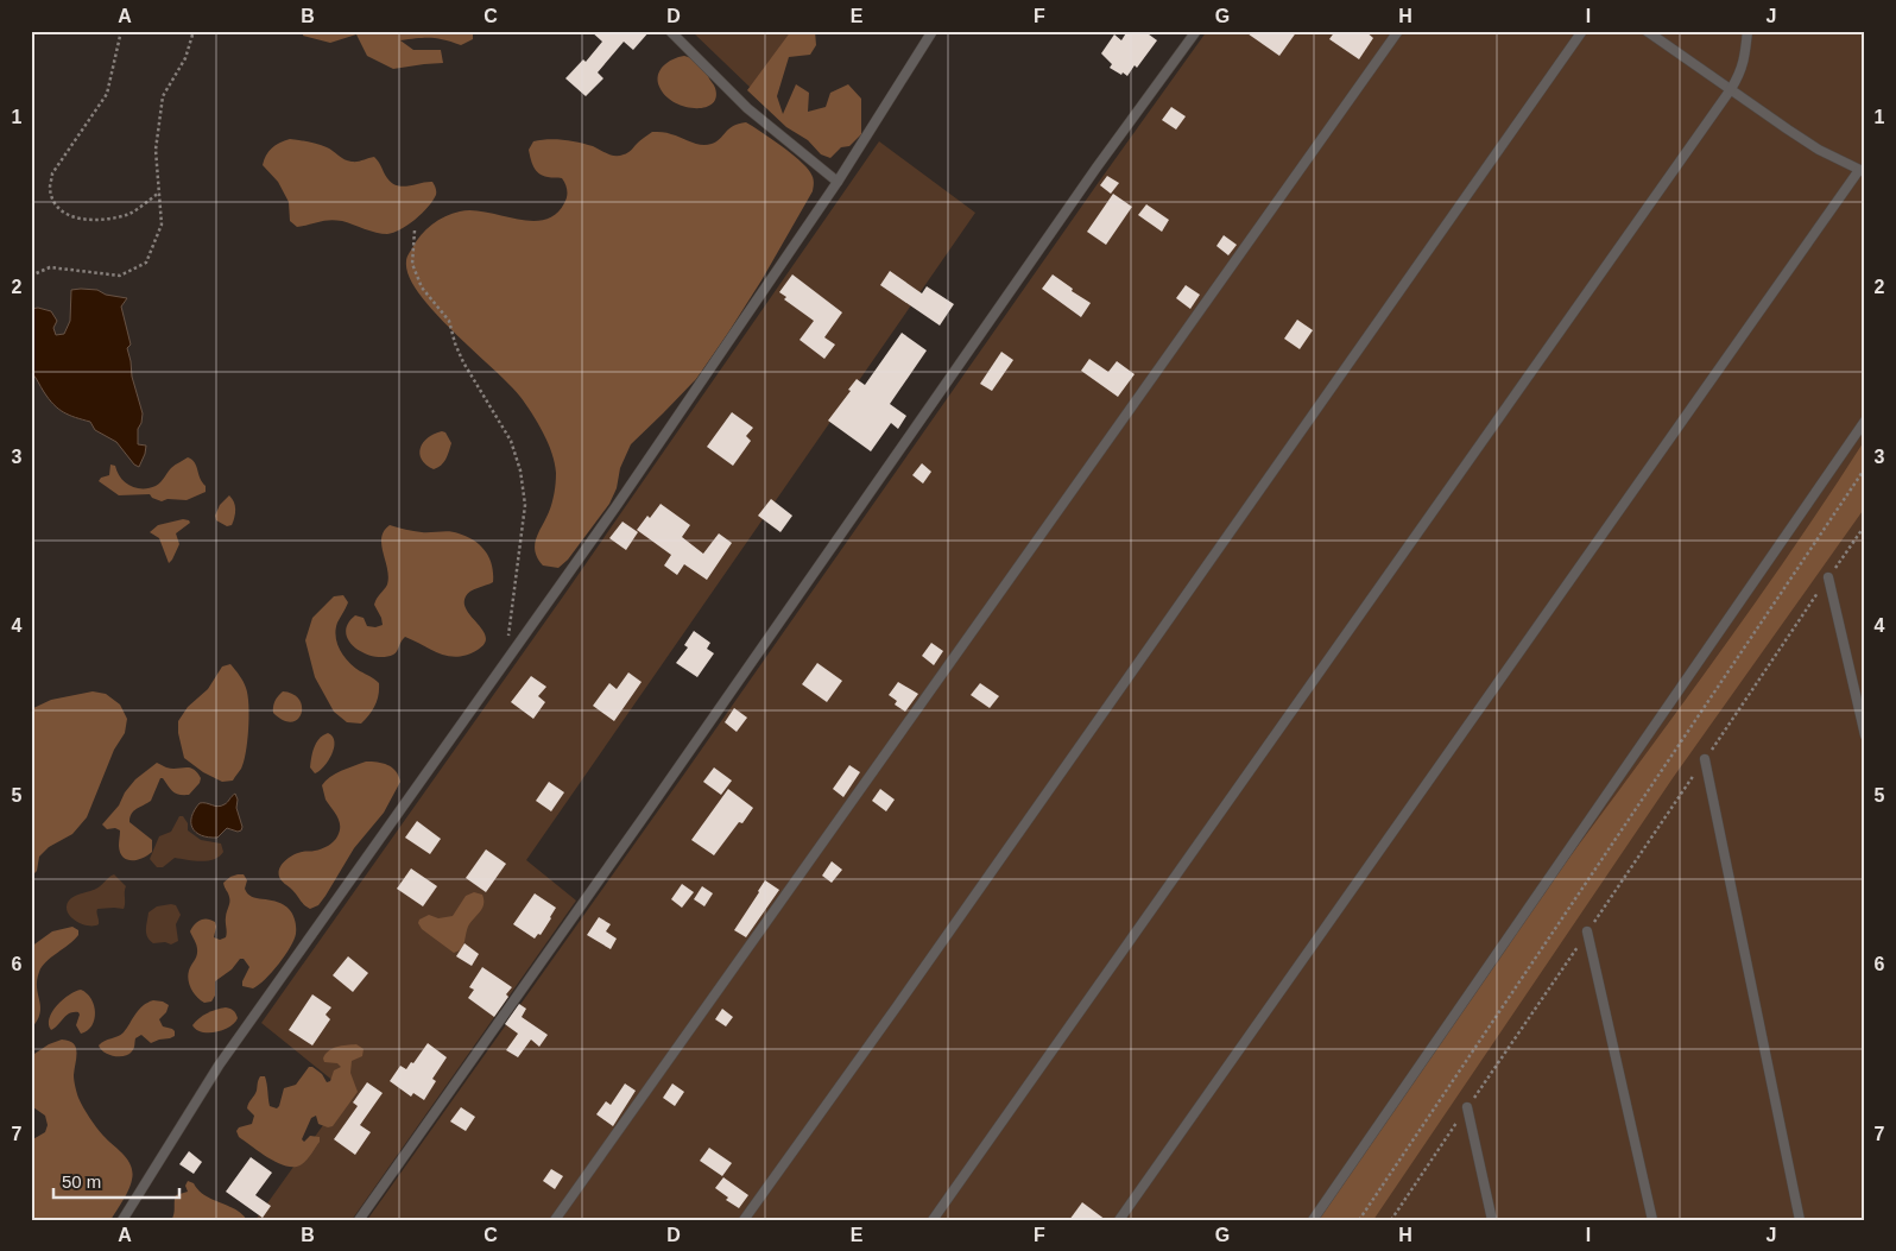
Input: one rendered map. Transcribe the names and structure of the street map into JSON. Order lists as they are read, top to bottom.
{
  "scale_bar": "50 m",
  "grid": {
    "columns": [
      "A",
      "B",
      "C",
      "D",
      "E",
      "F",
      "G",
      "H",
      "I",
      "J"
    ],
    "rows": [
      "1",
      "2",
      "3",
      "4",
      "5",
      "6",
      "7"
    ]
  }
}
